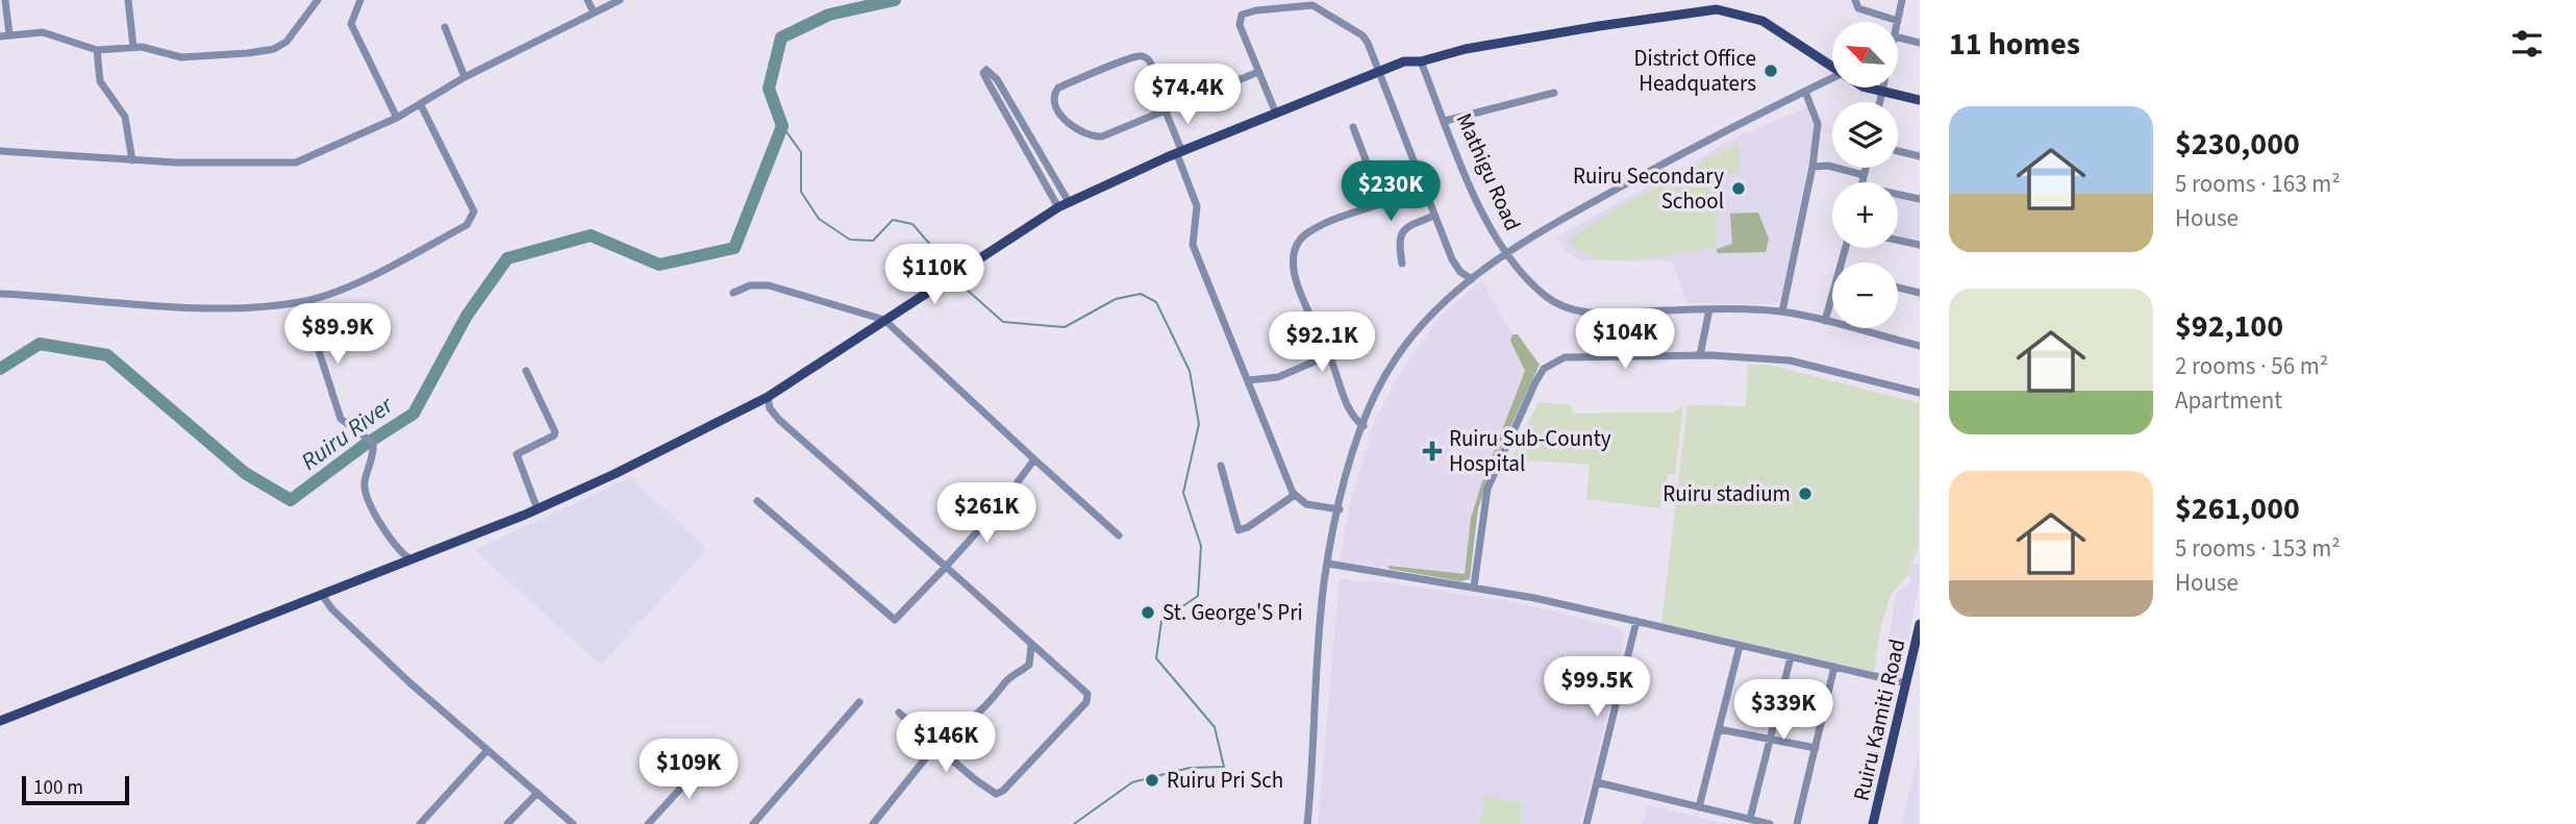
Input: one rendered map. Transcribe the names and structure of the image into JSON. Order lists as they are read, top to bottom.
{
  "streets": {
    "main road": ["Ruiru Kamiti Road"],
    "street": ["Mathigu Road"]
  },
  "water": ["Ruiru River"],
  "places": {
    "other": [
      "District Office Headquaters",
      "Ruiru Secondary School",
      "Ruiru stadium",
      "St. George'S Pri",
      "Ruiru Pri Sch"
    ],
    "health": ["Ruiru Sub-County Hospital"]
  },
  "scale_bar": "100 m",
  "north": "top left",
  "page": {
    "heading": "11 homes",
    "map_buttons": ["+", "−"],
    "price": [
      "$74.4K",
      "$230K",
      "$110K",
      "$89.9K",
      "$104K",
      "$92.1K",
      "$261K",
      "$99.5K",
      "$339K",
      "$146K",
      "$109K"
    ],
    "list": [
      {
        "name": "$230,000",
        "note": "5 rooms · 163 m² · House"
      },
      {
        "name": "$92,100",
        "note": "2 rooms · 56 m² · Apartment"
      },
      {
        "name": "$261,000",
        "note": "5 rooms · 153 m² · House"
      }
    ],
    "scale": "100 m"
  }
}
